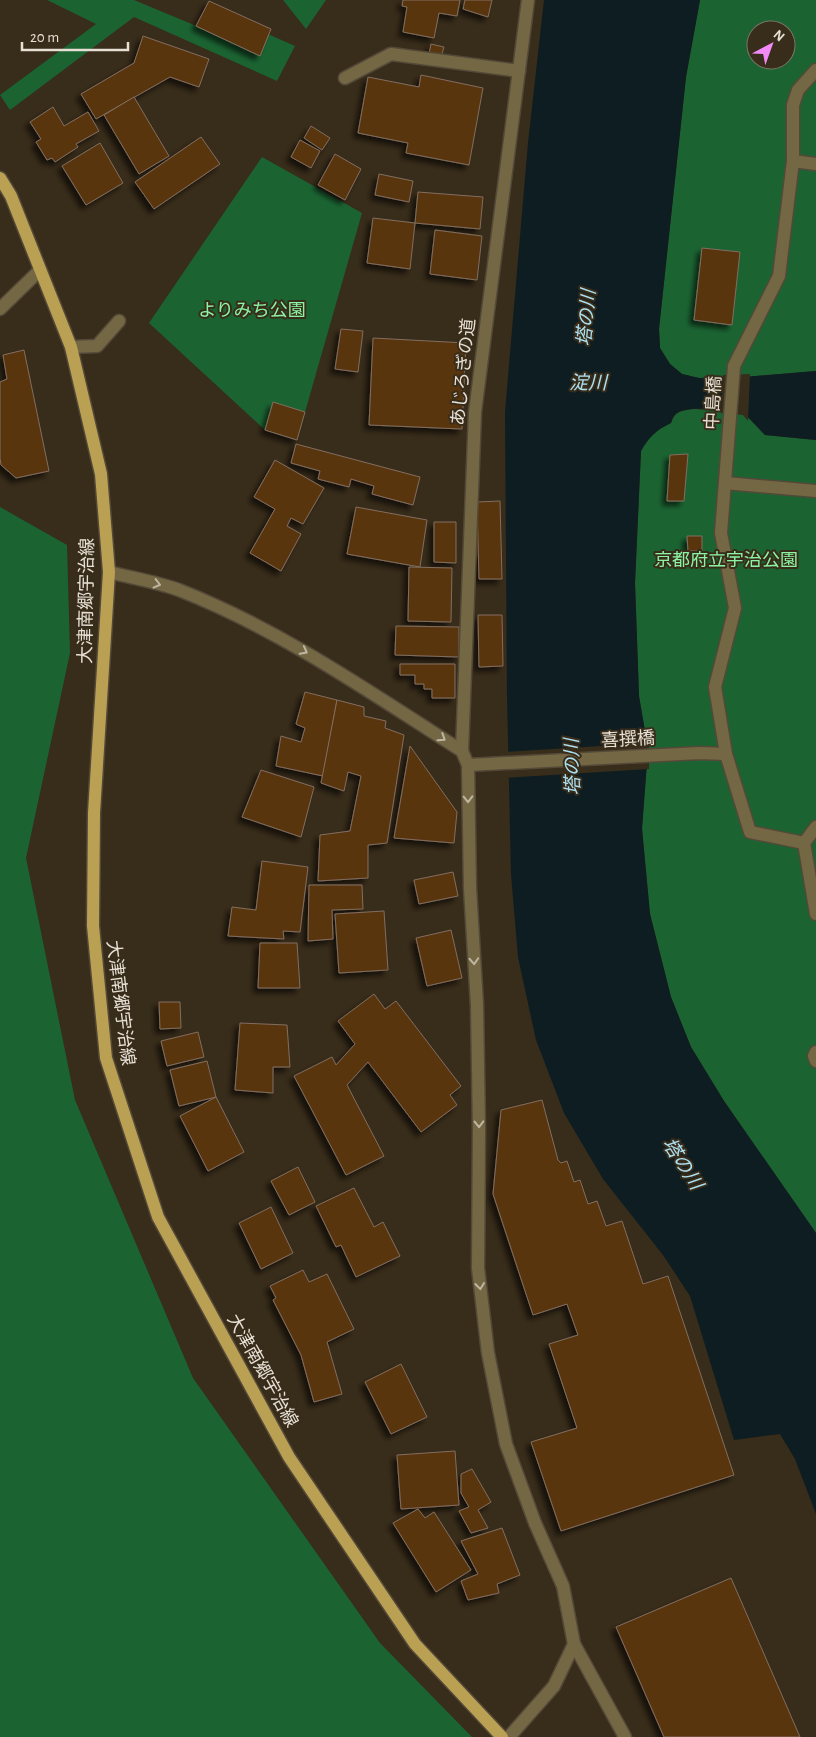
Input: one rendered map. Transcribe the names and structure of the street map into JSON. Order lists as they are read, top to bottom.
{
  "streets": {
    "main road": ["大津南郷宇治線"],
    "street": ["あじろぎの道", "中島橋", "喜撰橋"]
  },
  "crossings": [
    ["中島橋", "喜撰橋"]
  ],
  "water": ["塔の川", "淀川"],
  "parks": ["よりみち公園", "京都府立宇治公園"],
  "scale_bar": "20 m",
  "north": "top right"
}
